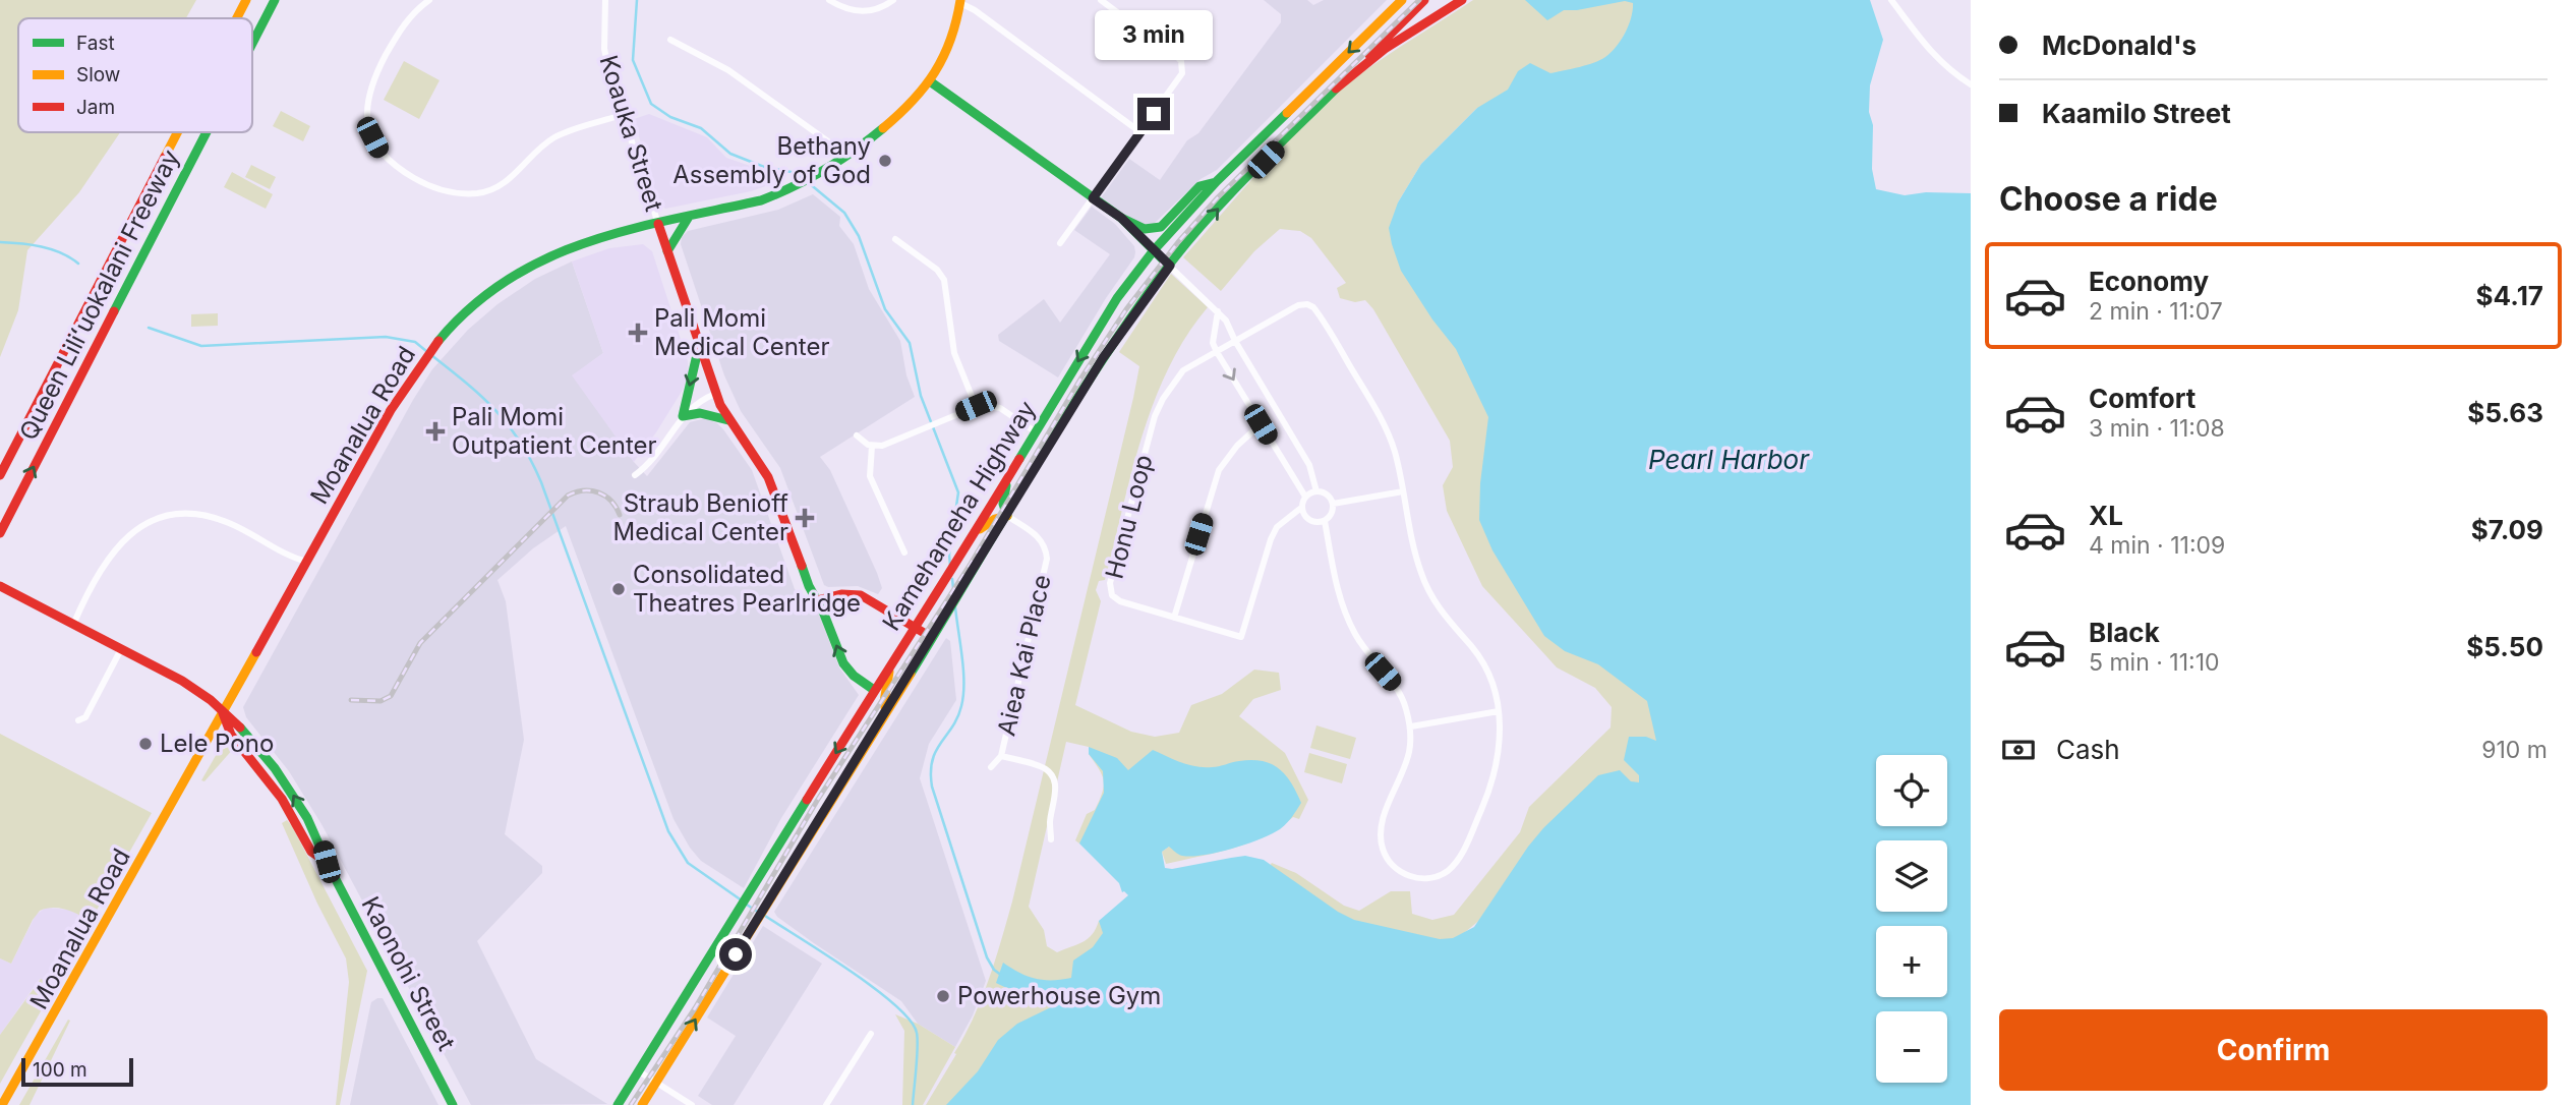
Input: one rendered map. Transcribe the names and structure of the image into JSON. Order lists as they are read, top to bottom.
{
  "streets": {
    "main road": [
      "Queen Liliʻuokalani Freeway",
      "Moanalua Road",
      "Kamehameha Highway",
      "Kaonohi Street"
    ],
    "street": ["Koauka Street", "Honu Loop", "Aiea Kai Place"]
  },
  "crossings": [
    ["Koauka Street", "Moanalua Road"],
    ["Moanalua Road", "Kaonohi Street"],
    ["Kamehameha Highway", "Aiea Kai Place"]
  ],
  "water": ["Pearl Harbor"],
  "places": {
    "other": [
      "Bethany Assembly of God",
      "Consolidated Theatres Pearlridge",
      "Lele Pono",
      "Powerhouse Gym"
    ],
    "health": ["Pali Momi Medical Center", "Pali Momi Outpatient Center", "Straub Benioff Medical Center"]
  },
  "legend": ["Fast", "Slow", "Jam"],
  "scale_bar": "100 m",
  "page": {
    "banner": ["McDonald's", "Kaamilo Street"],
    "bubble": "3 min",
    "heading": "Choose a ride",
    "list": [
      {
        "name": "Economy",
        "note": "2 min · 11:07",
        "value": "$4.17"
      },
      {
        "name": "Comfort",
        "note": "3 min · 11:08",
        "value": "$5.63"
      },
      {
        "name": "XL",
        "note": "4 min · 11:09",
        "value": "$7.09"
      },
      {
        "name": "Black",
        "note": "5 min · 11:10",
        "value": "$5.50"
      }
    ],
    "pay": ["Cash", "910 m"],
    "map_buttons": ["+", "−"],
    "buttons": "Confirm",
    "scale": "100 m"
  }
}
